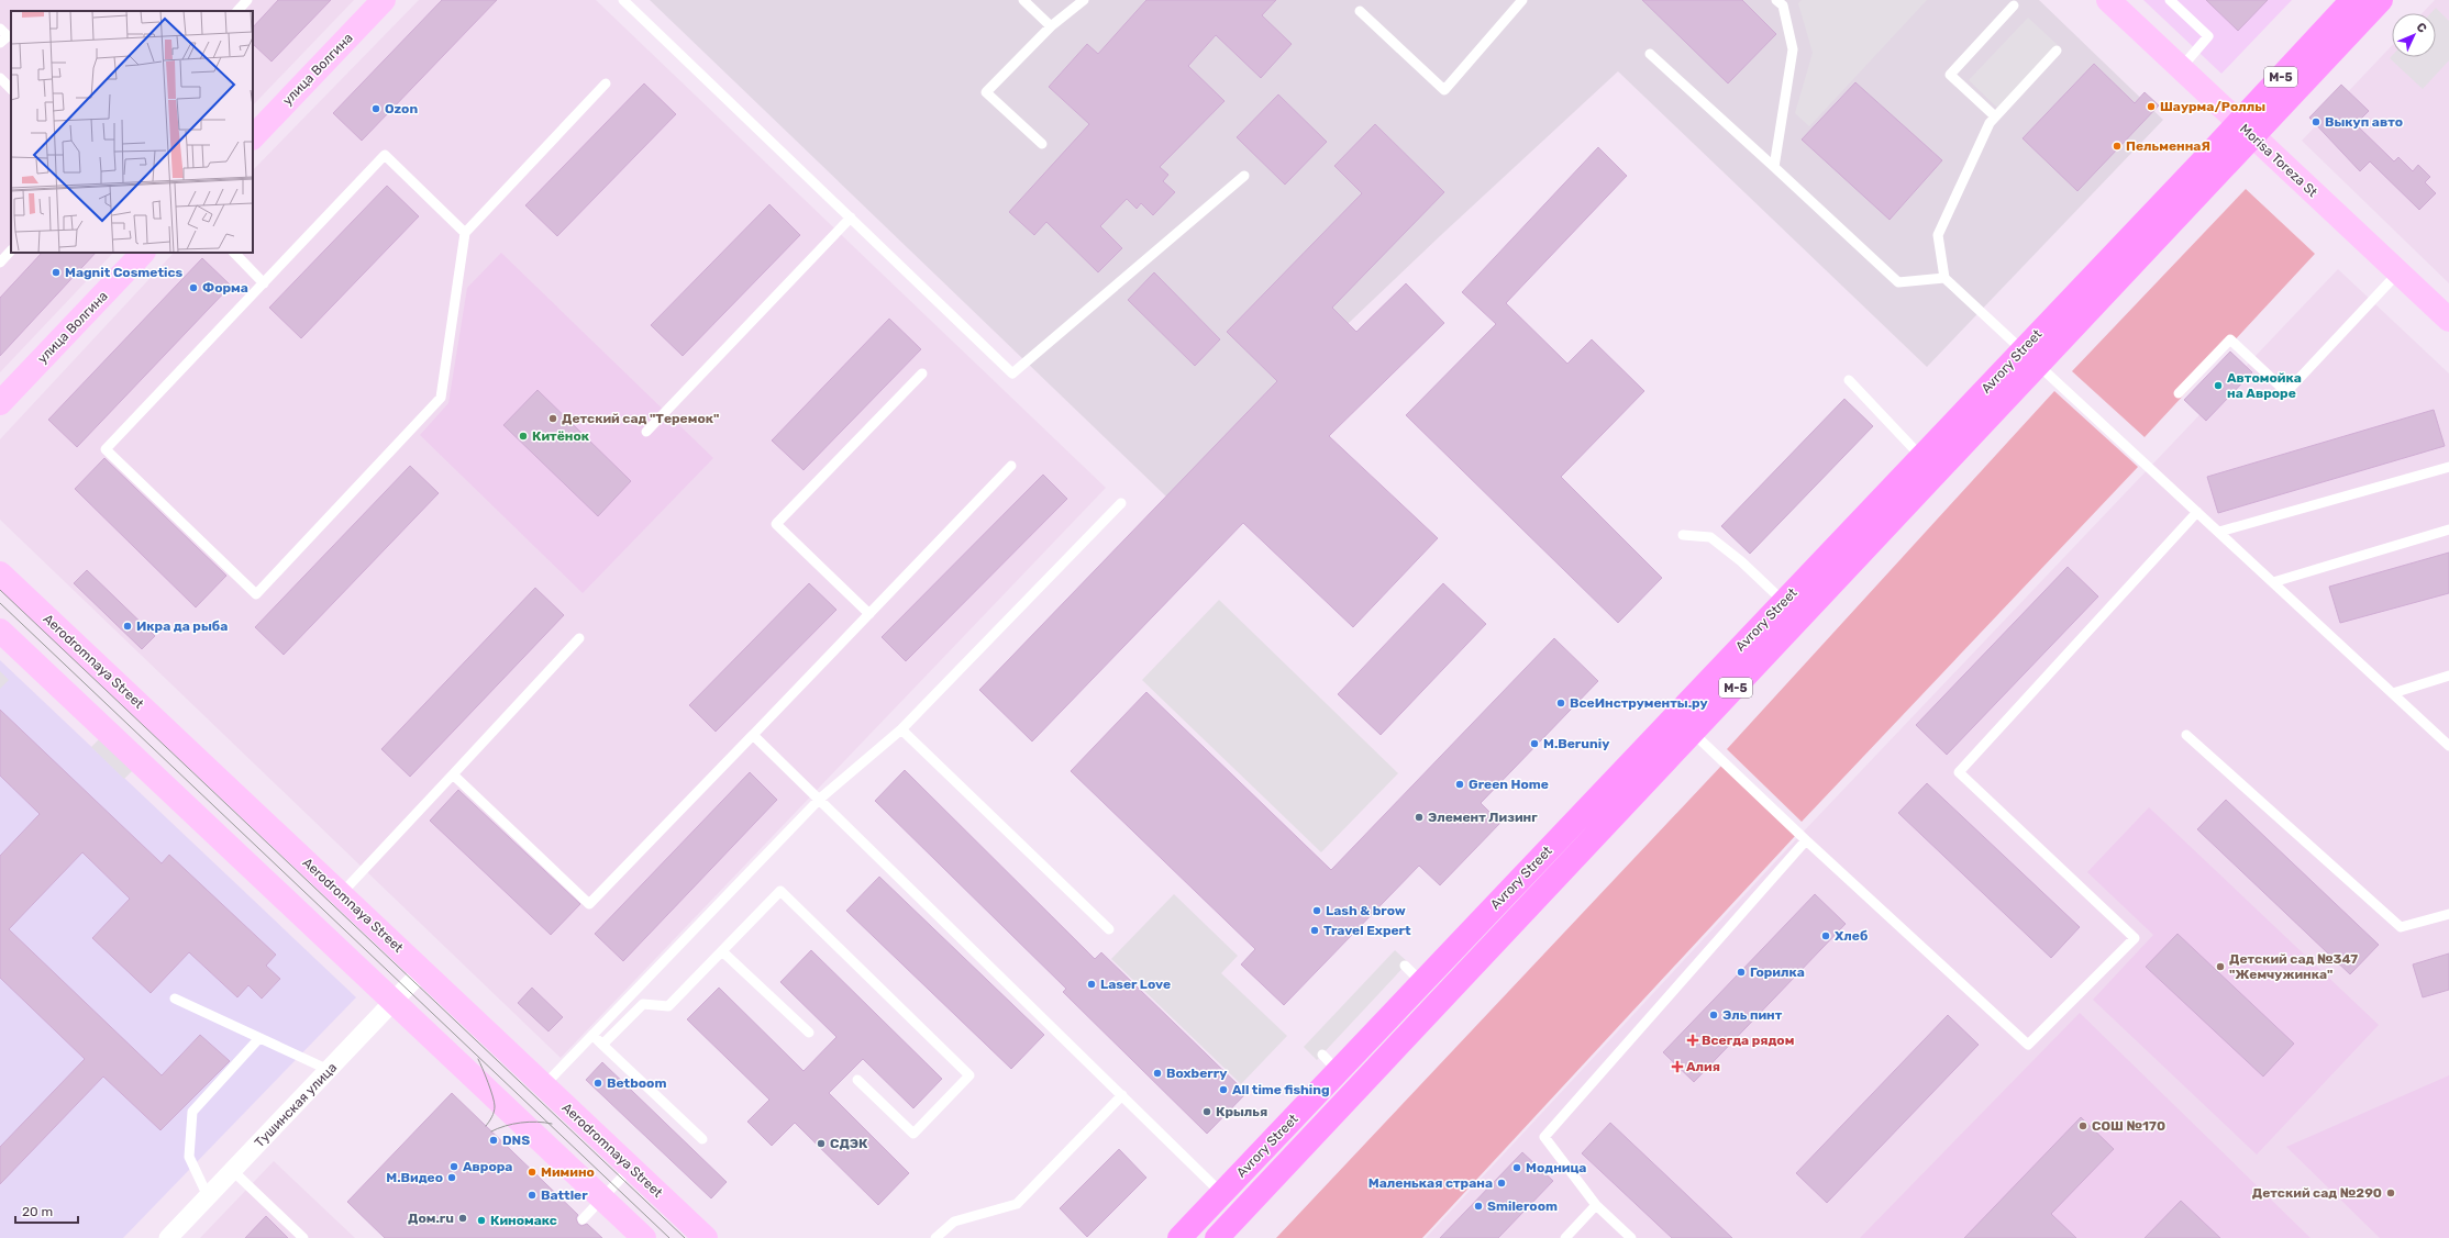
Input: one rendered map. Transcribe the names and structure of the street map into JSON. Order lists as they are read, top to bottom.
{
  "streets": {
    "main road": [
      "улица Волгина",
      "М-5",
      "Morisa Toreza St",
      "Avrory Street",
      "Aerodromnaya Street"
    ],
    "street": ["Тушинская улица"]
  },
  "crossings": [
    ["Morisa Toreza St", "Avrory Street"],
    ["Aerodromnaya Street", "Тушинская улица"]
  ],
  "places": {
    "other": [
      "Шаурма/Роллы",
      "Ozon",
      "Выкуп авто",
      "ПельменнаЯ",
      "Magnit Cosmetics",
      "Форма",
      "Автомойка на Авроре",
      "Детский сад \"Теремок\"",
      "Китёнок",
      "Икра да рыба",
      "ВсеИнструменты.ру",
      "M.Beruniy",
      "Green Home",
      "Элемент Лизинг",
      "Lash & brow",
      "Travel Expert",
      "Хлеб",
      "Детский сад №347 \"Жемчужинка\"",
      "Горилка",
      "Laser Love",
      "Эль пинт",
      "Boxberry",
      "Betboom",
      "All time fishing",
      "Крылья",
      "СОШ №170",
      "DNS",
      "СДЭК",
      "Аврора",
      "Модница",
      "Мимино",
      "М.Видео",
      "Маленькая страна",
      "Детский сад №290",
      "Battler",
      "Smileroom",
      "Дом.ru",
      "Киномакс"
    ],
    "health": ["Всегда рядом", "Алия"]
  },
  "scale_bar": "20 m",
  "north": "top right"
}
